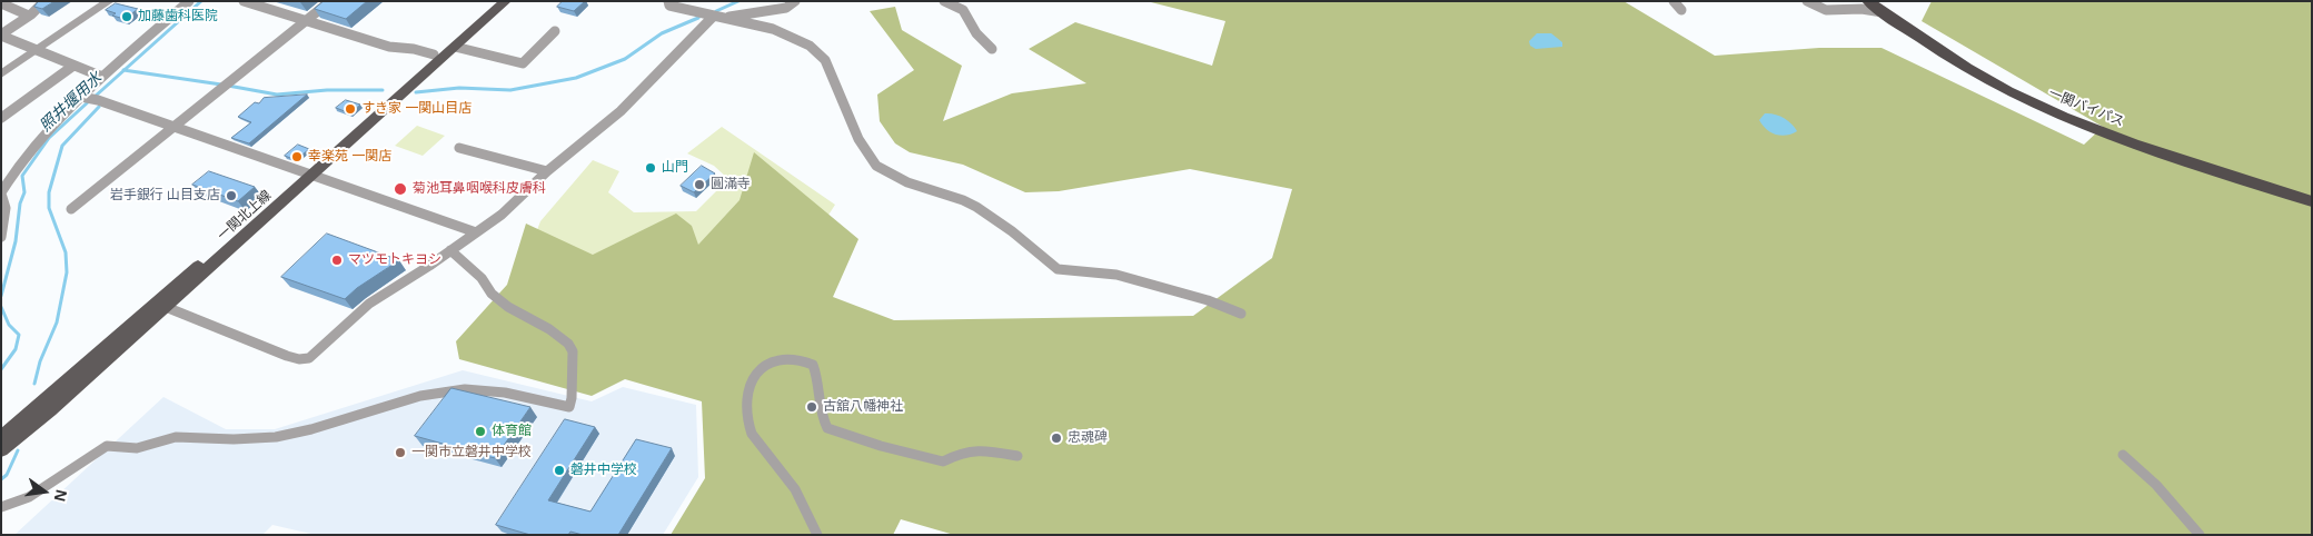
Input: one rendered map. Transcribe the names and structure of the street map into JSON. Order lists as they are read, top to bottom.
{
  "streets": {
    "highway": ["一関バイパス"],
    "main road": ["一関北上線"]
  },
  "water": ["照井堰用水"],
  "places": [
    "加藤歯科医院",
    "すき家 一関山目店",
    "幸楽苑 一関店",
    "山門",
    "圓滿寺",
    "菊池耳鼻咽喉科皮膚科",
    "岩手銀行 山目支店",
    "マツモトキヨシ",
    "古舘八幡神社",
    "体育館",
    "忠魂碑",
    "一関市立磐井中学校",
    "磐井中学校"
  ],
  "north": "right"
}
